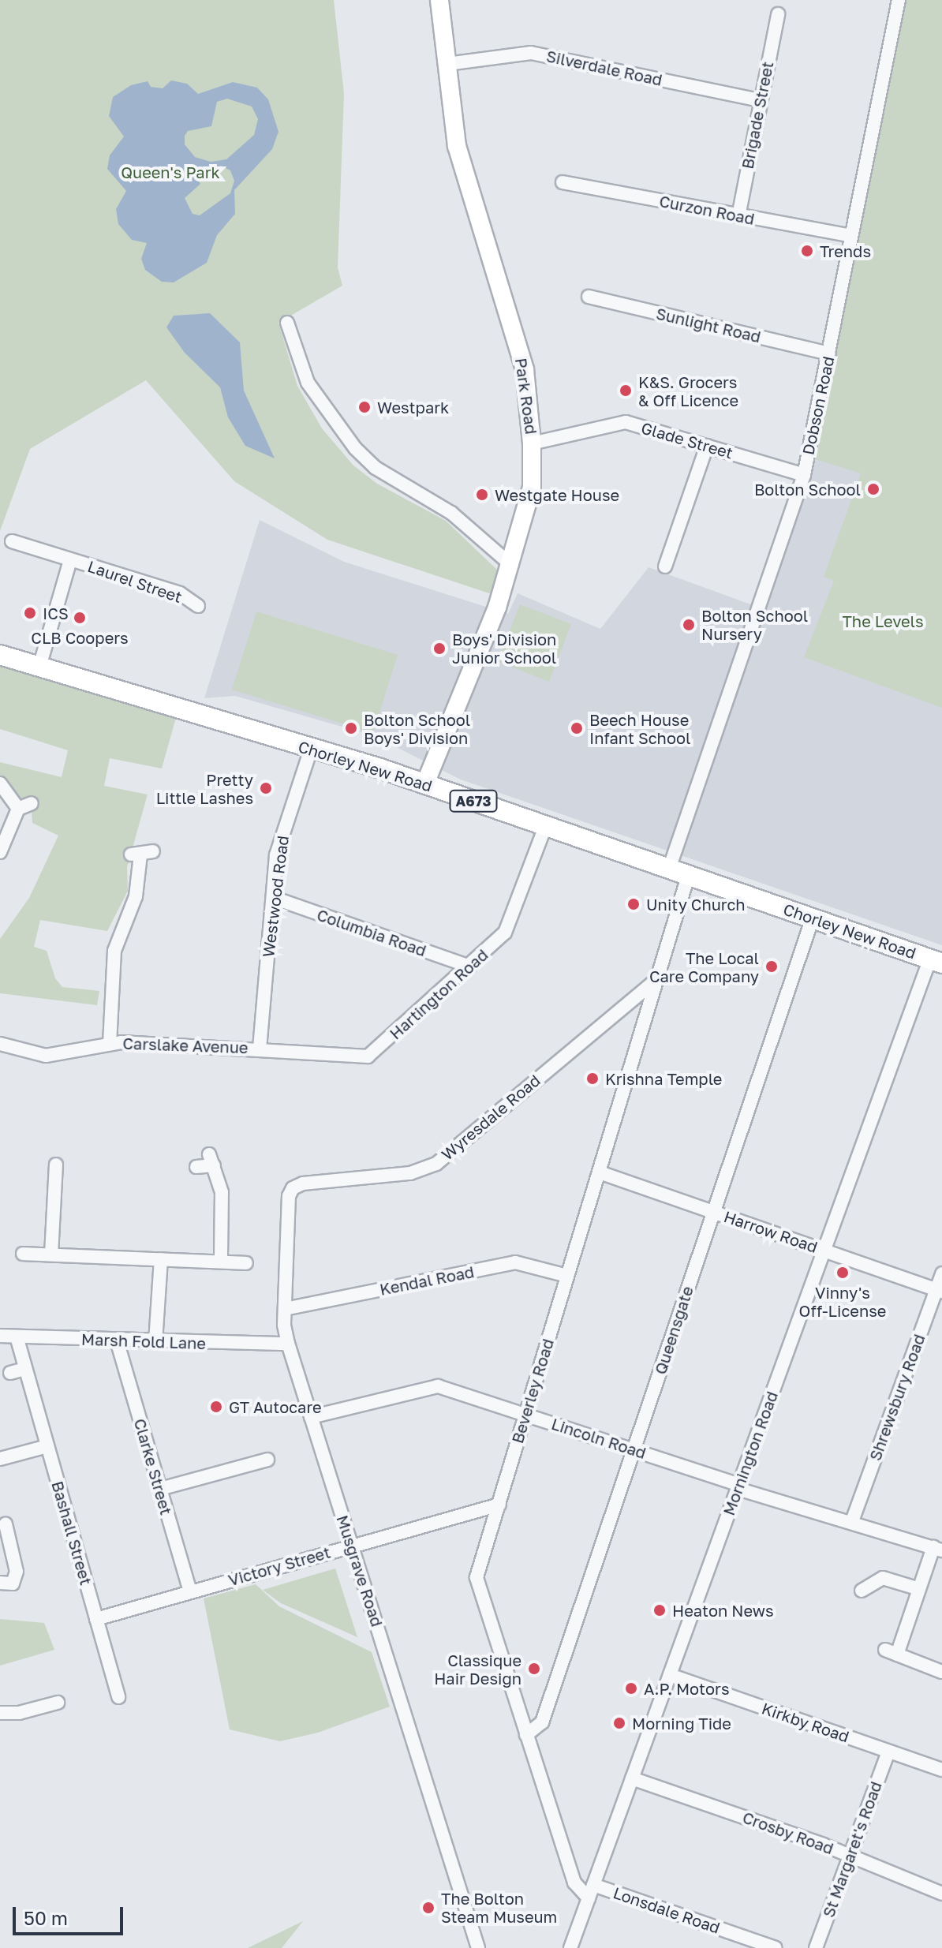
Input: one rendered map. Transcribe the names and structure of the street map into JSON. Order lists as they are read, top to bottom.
{
  "streets": {
    "main road": ["Chorley New Road", "A673"],
    "street": [
      "Silverdale Road",
      "Brigade Street",
      "Curzon Road",
      "Sunlight Road",
      "Park Road",
      "Dobson Road",
      "Glade Street",
      "Laurel Street",
      "Westwood Road",
      "Columbia Road",
      "Hartington Road",
      "Carslake Avenue",
      "Wyresdale Road",
      "Harrow Road",
      "Kendal Road",
      "Queensgate",
      "Marsh Fold Lane",
      "Beverley Road",
      "Shrewsbury Road",
      "Lincoln Road",
      "Mornington Road",
      "Clarke Street",
      "Bashall Street",
      "Victory Street",
      "Musgrave Road",
      "Kirkby Road",
      "Crosby Road",
      "St Margaret's Road",
      "Lonsdale Road"
    ]
  },
  "crossings": [
    ["Silverdale Road", "Brigade Street"],
    ["Silverdale Road", "Park Road"],
    ["Brigade Street", "Curzon Road"],
    ["Curzon Road", "Dobson Road"],
    ["Sunlight Road", "Dobson Road"],
    ["Park Road", "Glade Street"],
    ["Park Road", "Chorley New Road"],
    ["Dobson Road", "Glade Street"],
    ["Dobson Road", "Chorley New Road"],
    ["Laurel Street", "Chorley New Road"],
    ["Chorley New Road", "Westwood Road"],
    ["Chorley New Road", "Hartington Road"],
    ["Chorley New Road", "Queensgate"],
    ["Chorley New Road", "Beverley Road"],
    ["Chorley New Road", "Mornington Road"],
    ["Westwood Road", "Columbia Road"],
    ["Westwood Road", "Hartington Road"],
    ["Westwood Road", "Carslake Avenue"],
    ["Columbia Road", "Hartington Road"],
    ["Hartington Road", "Carslake Avenue"],
    ["Wyresdale Road", "Beverley Road"],
    ["Wyresdale Road", "Musgrave Road"],
    ["Harrow Road", "Queensgate"],
    ["Harrow Road", "Beverley Road"],
    ["Harrow Road", "Shrewsbury Road"],
    ["Harrow Road", "Mornington Road"],
    ["Kendal Road", "Beverley Road"],
    ["Kendal Road", "Musgrave Road"],
    ["Queensgate", "Beverley Road"],
    ["Queensgate", "Lincoln Road"],
    ["Marsh Fold Lane", "Clarke Street"],
    ["Marsh Fold Lane", "Bashall Street"],
    ["Marsh Fold Lane", "Musgrave Road"],
    ["Beverley Road", "Lincoln Road"],
    ["Beverley Road", "Mornington Road"],
    ["Beverley Road", "Victory Street"],
    ["Shrewsbury Road", "Lincoln Road"],
    ["Lincoln Road", "Mornington Road"],
    ["Lincoln Road", "Musgrave Road"],
    ["Mornington Road", "Kirkby Road"],
    ["Mornington Road", "Crosby Road"],
    ["Mornington Road", "Lonsdale Road"],
    ["Clarke Street", "Victory Street"],
    ["Bashall Street", "Victory Street"],
    ["Victory Street", "Musgrave Road"],
    ["Kirkby Road", "St Margaret's Road"],
    ["Crosby Road", "St Margaret's Road"]
  ],
  "parks": ["Queen's Park", "The Levels"],
  "places": [
    "Trends",
    "K&S. Grocers & Off Licence",
    "Westpark",
    "Bolton School",
    "Westgate House",
    "ICS",
    "CLB Coopers",
    "Bolton School Nursery",
    "Boys' Division Junior School",
    "Bolton School Boys' Division",
    "Beech House Infant School",
    "Pretty Little Lashes",
    "Unity Church",
    "The Local Care Company",
    "Krishna Temple",
    "Vinny's Off-License",
    "GT Autocare",
    "Heaton News",
    "Classique Hair Design",
    "A.P. Motors",
    "Morning Tide",
    "The Bolton Steam Museum"
  ],
  "scale_bar": "50 m"
}
